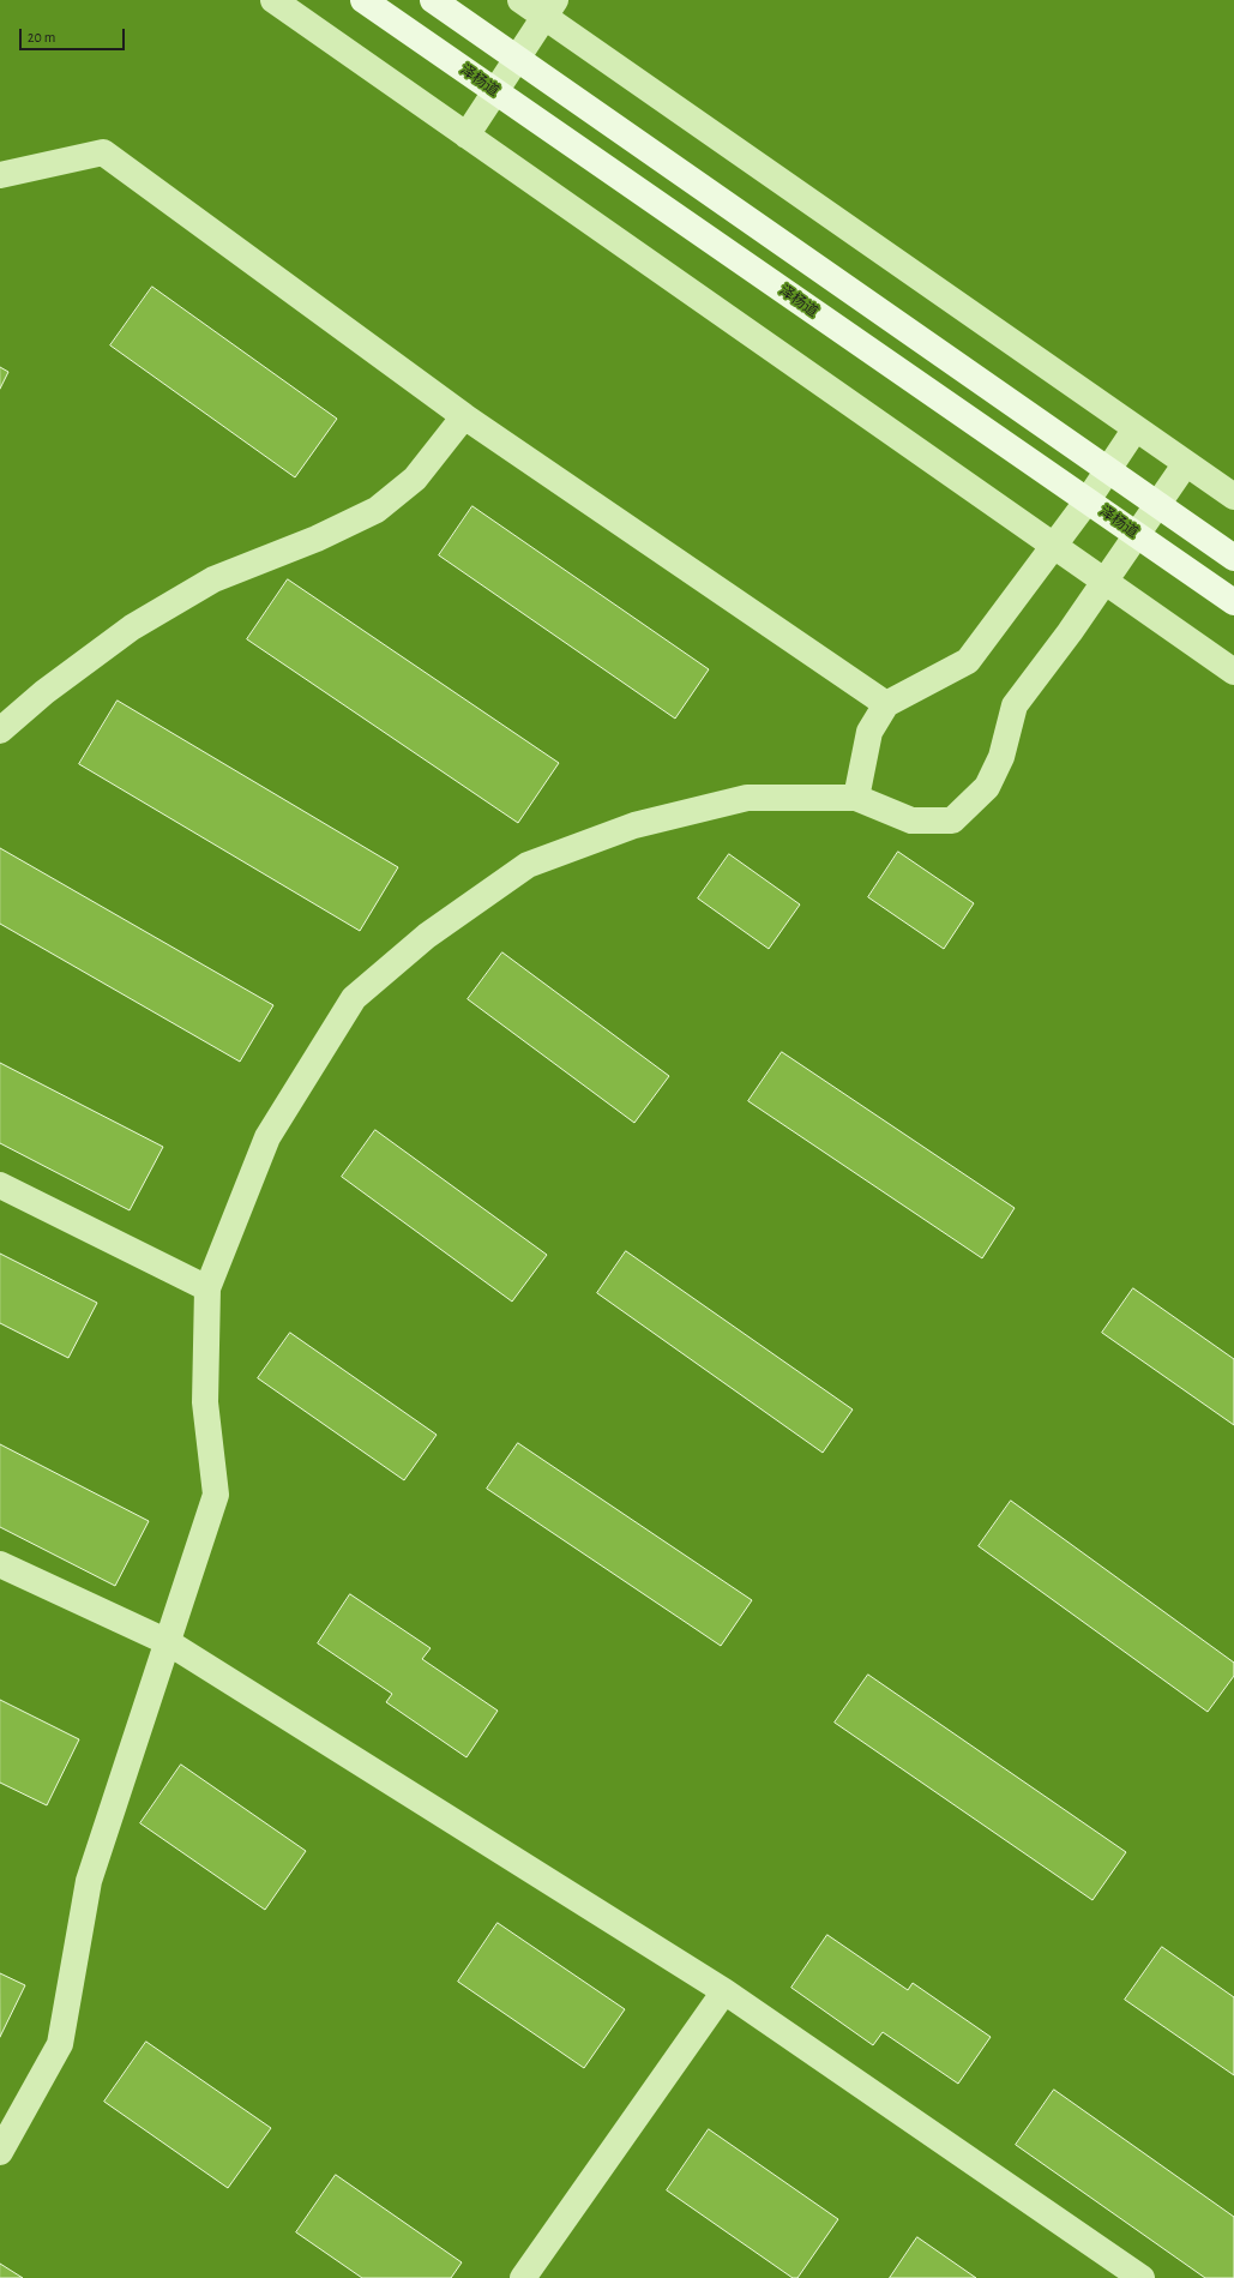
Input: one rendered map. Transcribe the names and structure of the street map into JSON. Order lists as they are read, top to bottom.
{
  "streets": {
    "main road": ["泽杨道"]
  },
  "scale_bar": "20 m"
}
